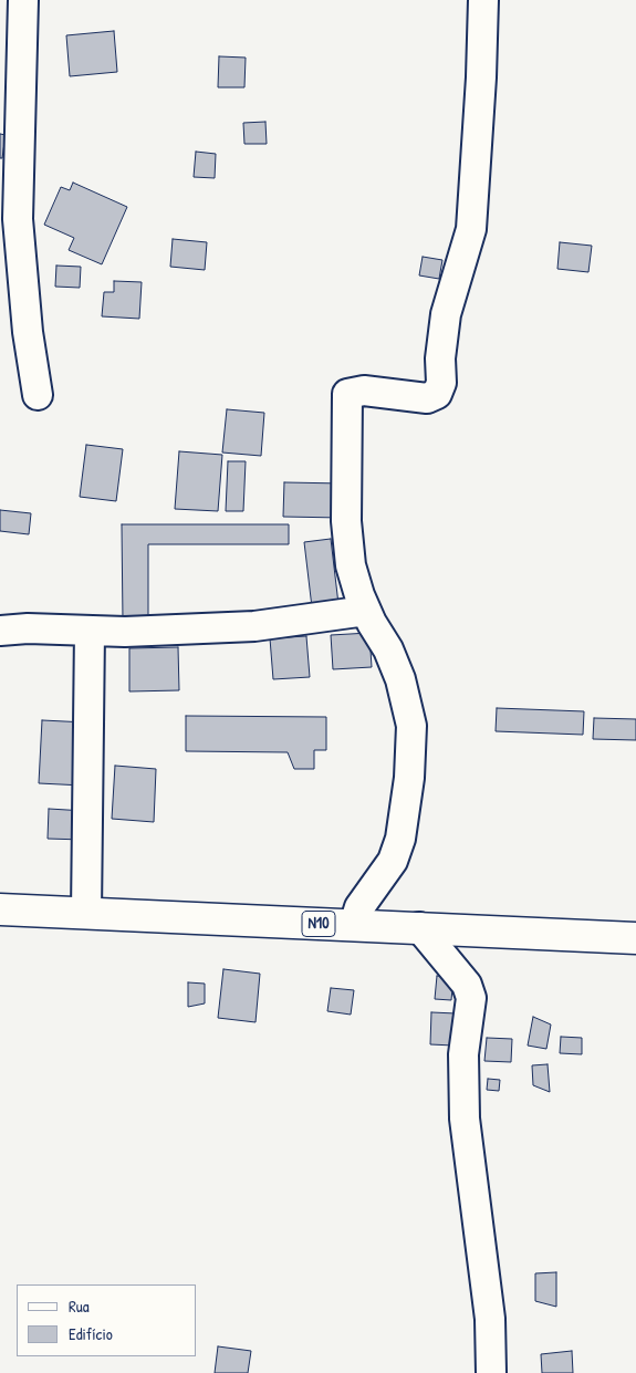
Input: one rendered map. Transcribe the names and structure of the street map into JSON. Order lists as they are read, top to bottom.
{
  "streets": {
    "main road": ["N10"]
  },
  "legend": ["Rua", "Edifício"]
}
